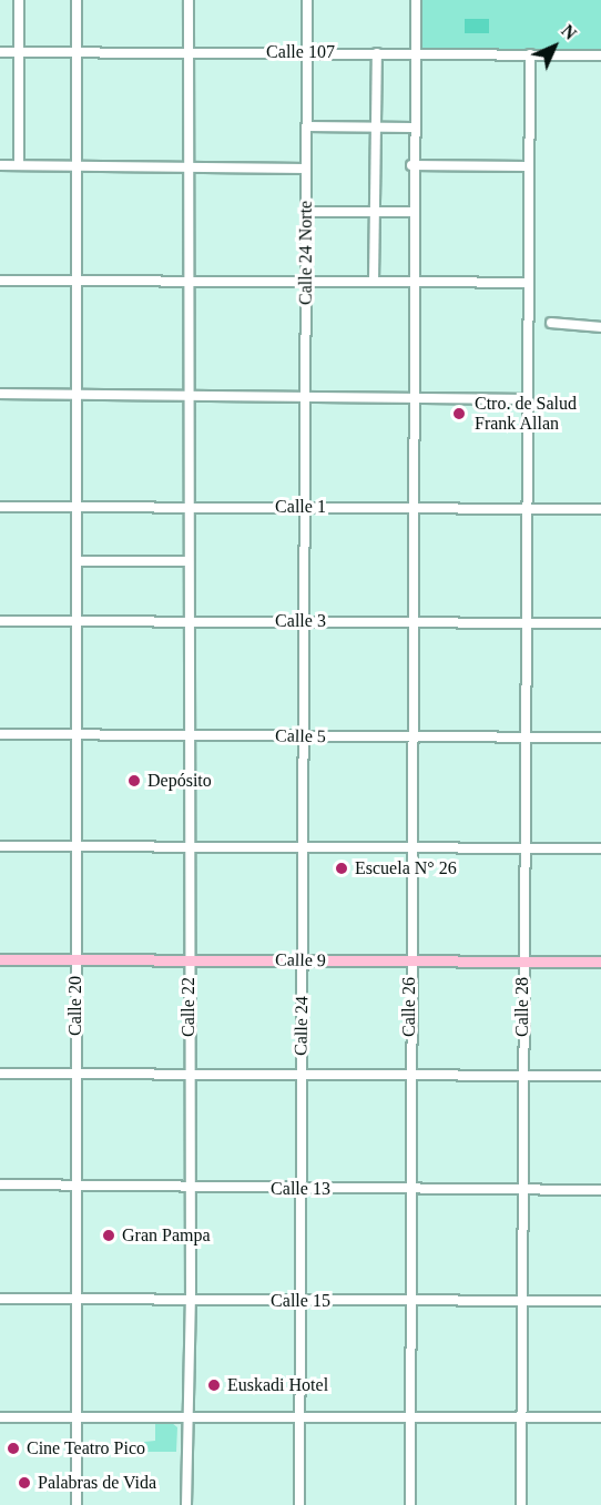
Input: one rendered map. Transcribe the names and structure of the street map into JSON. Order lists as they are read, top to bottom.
{
  "streets": {
    "main road": ["Calle 9"],
    "street": [
      "Calle 107",
      "Calle 24 Norte",
      "Calle 1",
      "Calle 3",
      "Calle 5",
      "Calle 20",
      "Calle 22",
      "Calle 26",
      "Calle 28",
      "Calle 24",
      "Calle 13",
      "Calle 15"
    ]
  },
  "crossings": [
    ["Calle 107", "Calle 24 Norte"],
    ["Calle 107", "Calle 20"],
    ["Calle 107", "Calle 22"],
    ["Calle 107", "Calle 26"],
    ["Calle 107", "Calle 28"],
    ["Calle 24 Norte", "Calle 1"],
    ["Calle 24 Norte", "Calle 24"],
    ["Calle 1", "Calle 20"],
    ["Calle 1", "Calle 22"],
    ["Calle 1", "Calle 26"],
    ["Calle 1", "Calle 28"],
    ["Calle 1", "Calle 24"],
    ["Calle 3", "Calle 20"],
    ["Calle 3", "Calle 22"],
    ["Calle 3", "Calle 26"],
    ["Calle 3", "Calle 28"],
    ["Calle 3", "Calle 24"],
    ["Calle 5", "Calle 20"],
    ["Calle 5", "Calle 22"],
    ["Calle 5", "Calle 26"],
    ["Calle 5", "Calle 28"],
    ["Calle 5", "Calle 24"],
    ["Calle 9", "Calle 20"],
    ["Calle 9", "Calle 22"],
    ["Calle 9", "Calle 26"],
    ["Calle 9", "Calle 28"],
    ["Calle 9", "Calle 24"],
    ["Calle 20", "Calle 13"],
    ["Calle 20", "Calle 15"],
    ["Calle 22", "Calle 13"],
    ["Calle 22", "Calle 15"],
    ["Calle 26", "Calle 13"],
    ["Calle 26", "Calle 15"],
    ["Calle 28", "Calle 13"],
    ["Calle 28", "Calle 15"],
    ["Calle 24", "Calle 13"],
    ["Calle 24", "Calle 15"]
  ],
  "places": [
    "Ctro. de Salud Frank Allan",
    "Depósito",
    "Escuela N° 26",
    "Gran Pampa",
    "Euskadi Hotel",
    "Cine Teatro Pico",
    "Palabras de Vida"
  ],
  "north": "top right"
}
